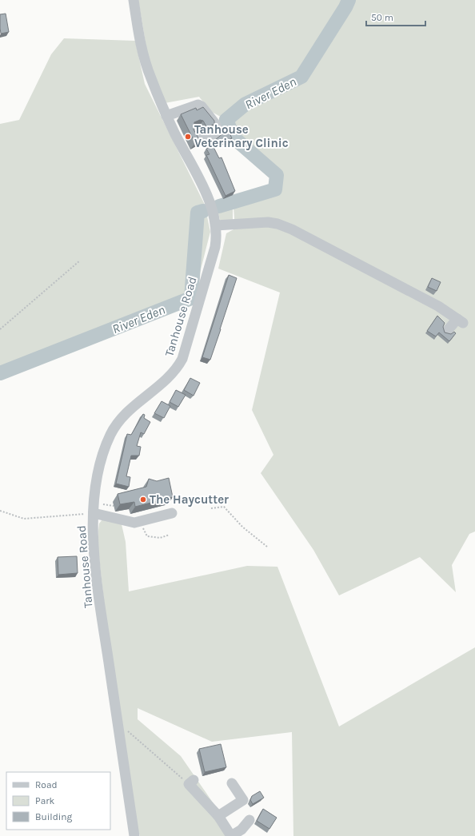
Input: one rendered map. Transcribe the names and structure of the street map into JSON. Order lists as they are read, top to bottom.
{
  "streets": {
    "street": ["Tanhouse Road"]
  },
  "water": ["River Eden"],
  "places": ["Tanhouse Veterinary Clinic", "The Haycutter"],
  "legend": ["Road", "Park", "Building"],
  "scale_bar": "50 m"
}
